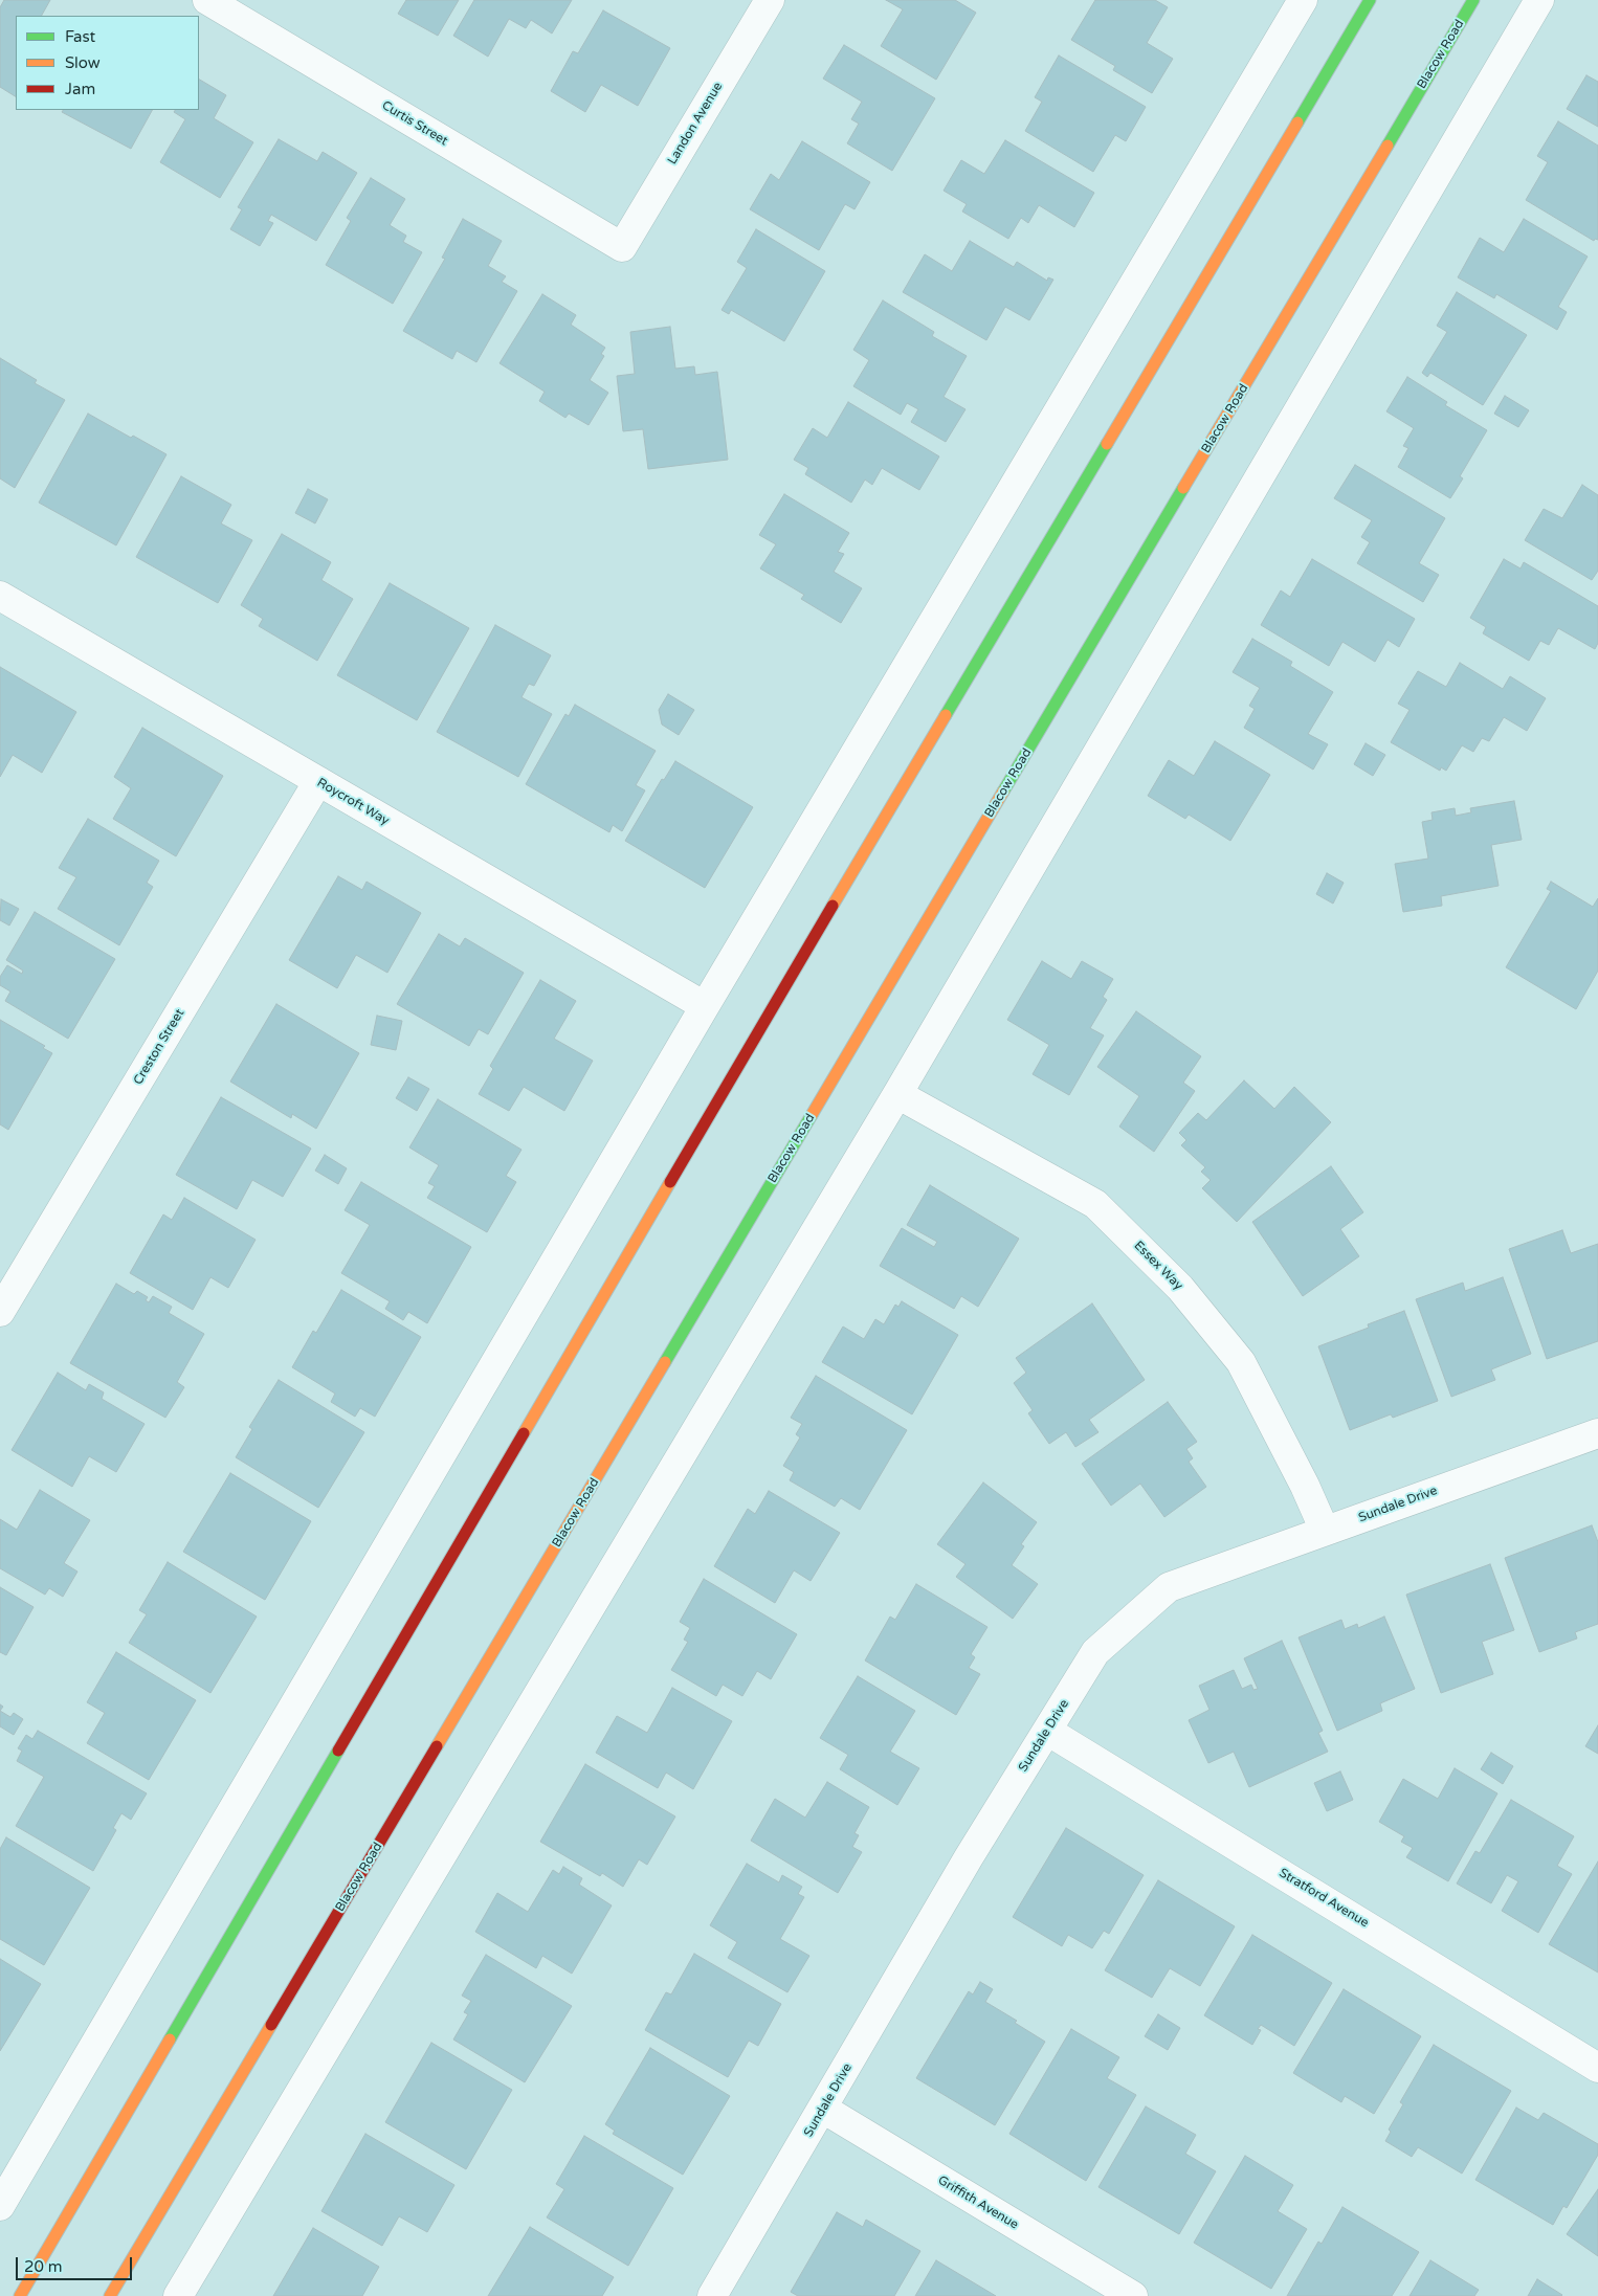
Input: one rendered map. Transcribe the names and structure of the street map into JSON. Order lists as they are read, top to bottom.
{
  "streets": {
    "main road": ["Blacow Road"],
    "street": [
      "Curtis Street",
      "Landon Avenue",
      "Roycroft Way",
      "Creston Street",
      "Essex Way",
      "Sundale Drive",
      "Stratford Avenue",
      "Griffith Avenue"
    ]
  },
  "crossings": [
    ["Curtis Street", "Landon Avenue"],
    ["Roycroft Way", "Creston Street"],
    ["Essex Way", "Sundale Drive"],
    ["Sundale Drive", "Stratford Avenue"],
    ["Sundale Drive", "Griffith Avenue"]
  ],
  "legend": ["Fast", "Slow", "Jam"],
  "scale_bar": "20 m"
}
